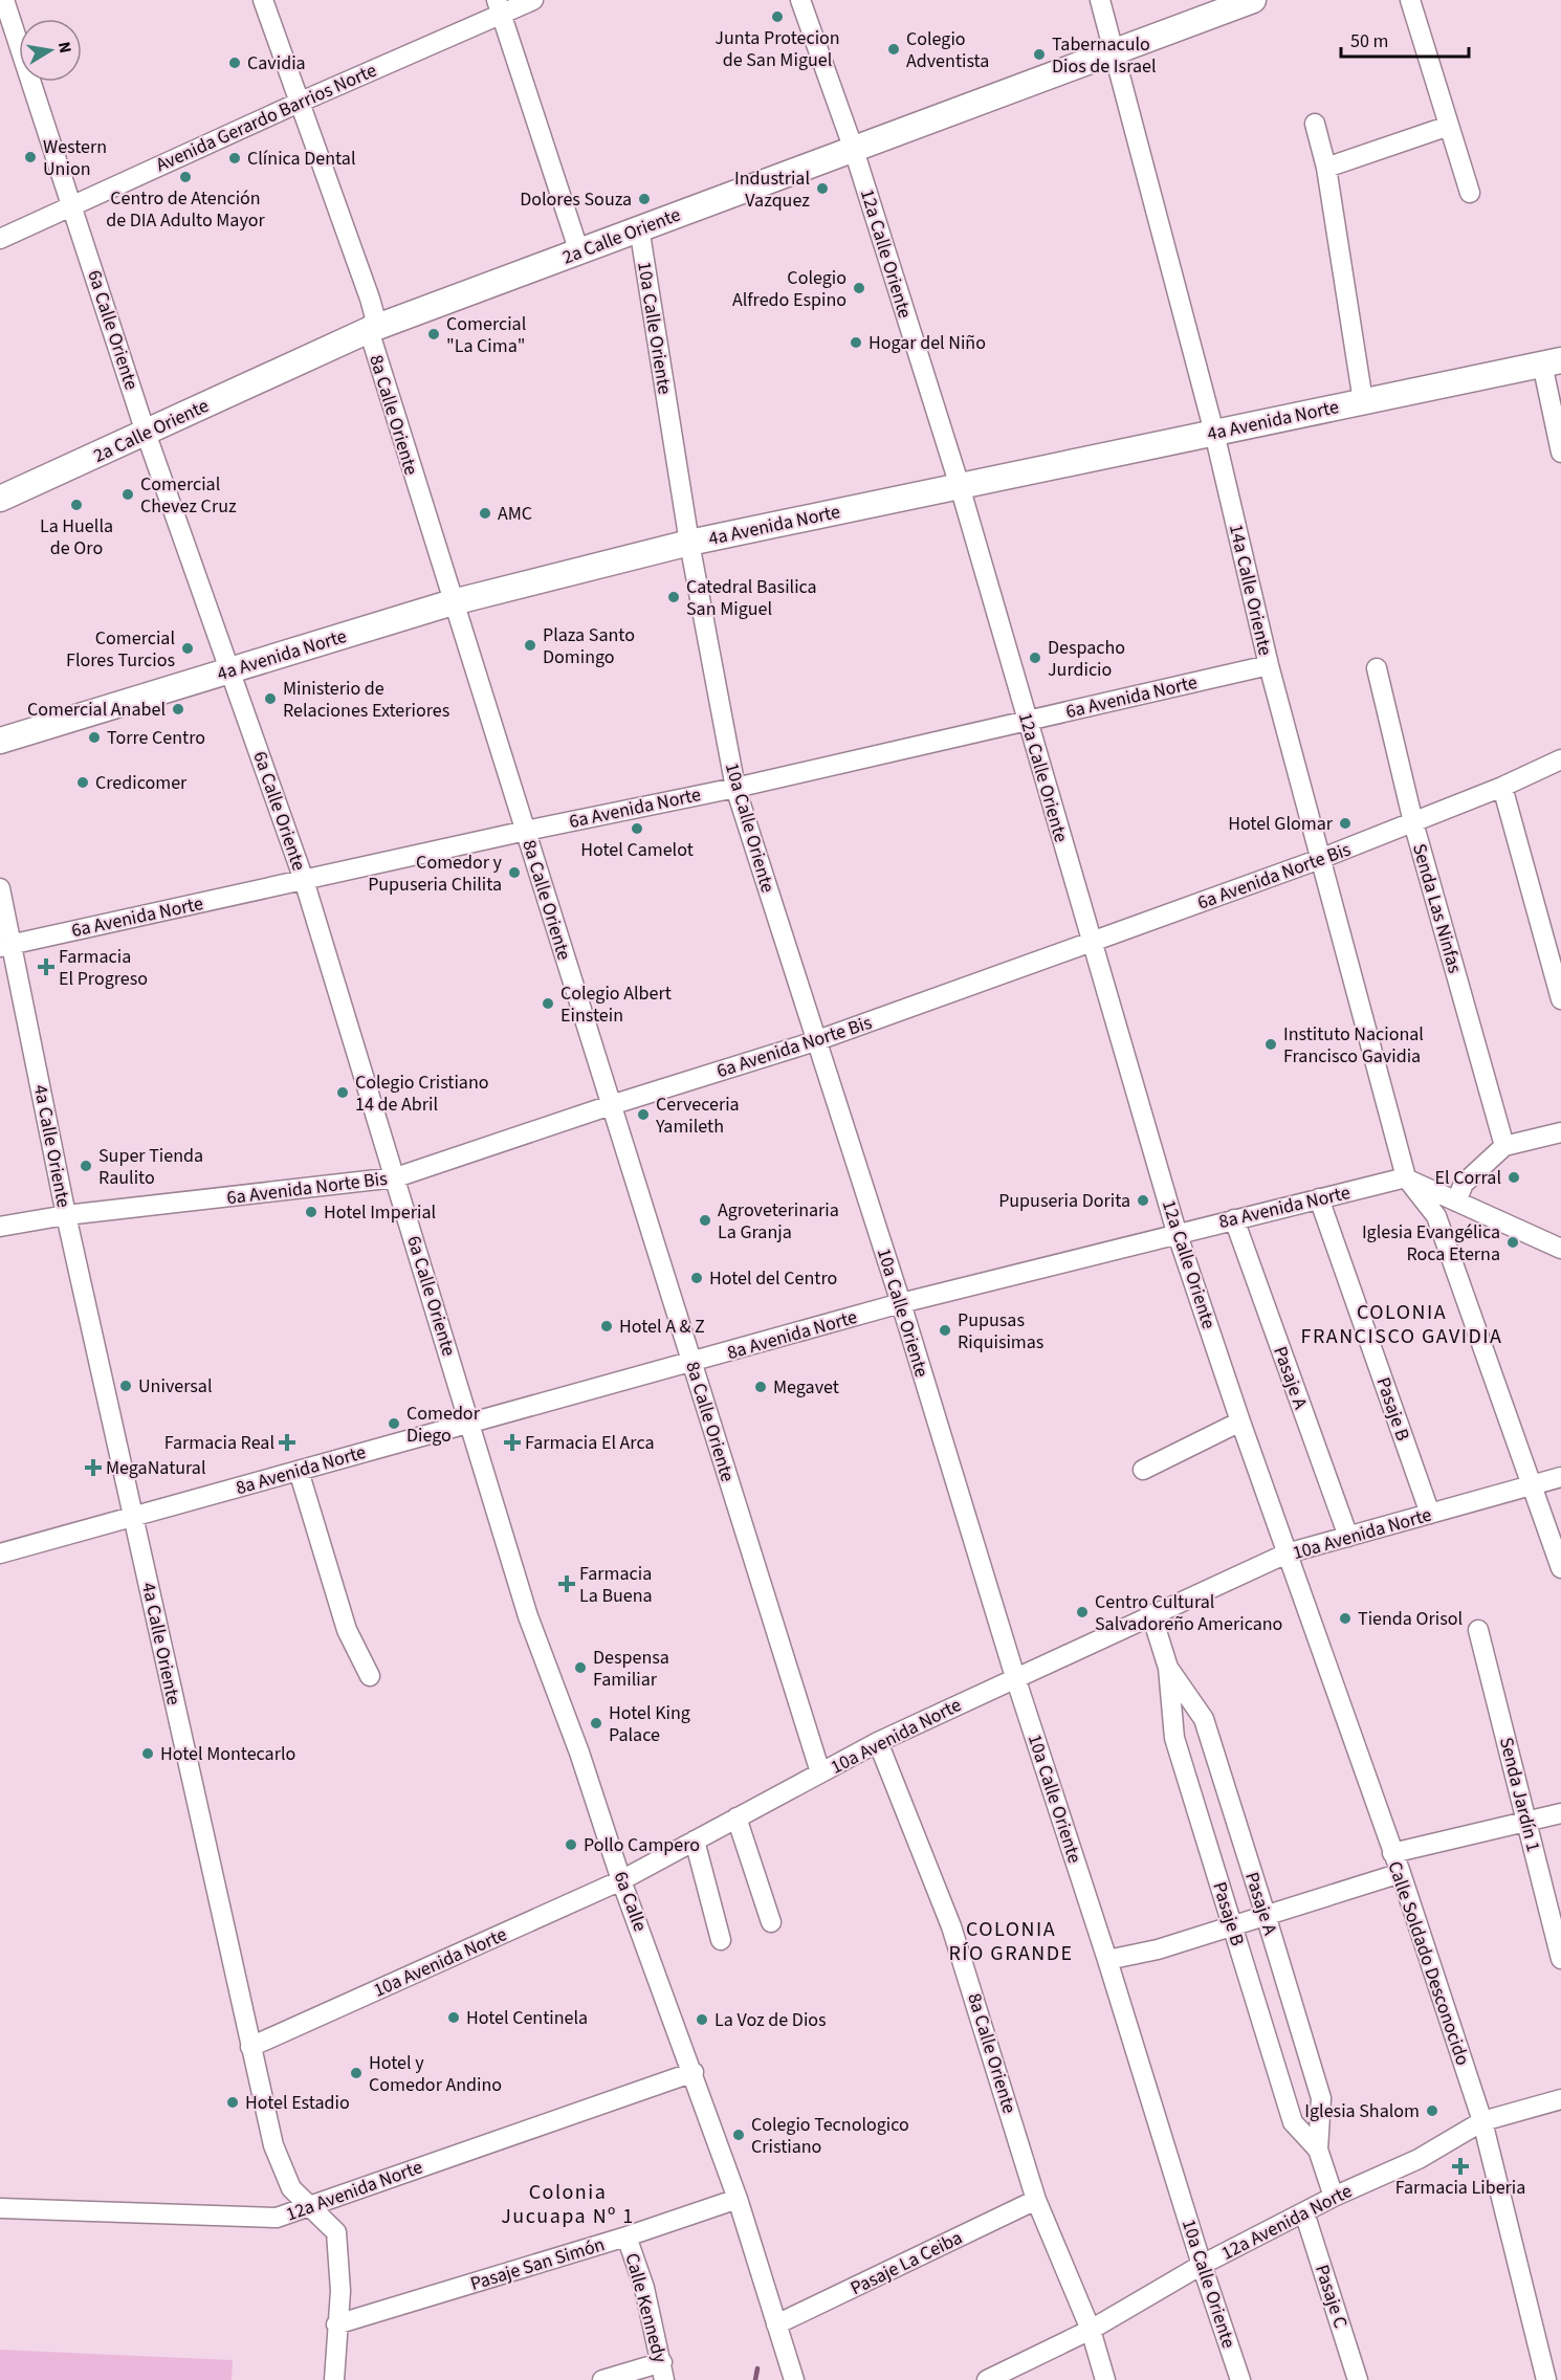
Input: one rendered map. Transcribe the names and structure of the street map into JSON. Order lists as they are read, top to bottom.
{
  "streets": {
    "main road": ["2a Calle Oriente", "4a Avenida Norte"],
    "street": [
      "Avenida Gerardo Barrios Norte",
      "12a Calle Oriente",
      "10a Calle Oriente",
      "6a Calle Oriente",
      "8a Calle Oriente",
      "14a Calle Oriente",
      "6a Avenida Norte",
      "6a Avenida Norte Bis",
      "Senda Las Ninfas",
      "4a Calle Oriente",
      "8a Avenida Norte",
      "Pasaje A",
      "Pasaje B",
      "10a Avenida Norte",
      "Senda Jardín 1",
      "6a Calle",
      "Calle Soldado Desconocido",
      "12a Avenida Norte",
      "Pasaje La Ceiba",
      "Pasaje San Simón",
      "Pasaje C",
      "Calle Kennedy"
    ]
  },
  "crossings": [
    ["Avenida Gerardo Barrios Norte", "6a Calle Oriente"],
    ["Avenida Gerardo Barrios Norte", "8a Calle Oriente"],
    ["2a Calle Oriente", "12a Calle Oriente"],
    ["2a Calle Oriente", "10a Calle Oriente"],
    ["2a Calle Oriente", "6a Calle Oriente"],
    ["2a Calle Oriente", "8a Calle Oriente"],
    ["2a Calle Oriente", "14a Calle Oriente"],
    ["12a Calle Oriente", "4a Avenida Norte"],
    ["12a Calle Oriente", "6a Avenida Norte"],
    ["12a Calle Oriente", "6a Avenida Norte Bis"],
    ["12a Calle Oriente", "8a Avenida Norte"],
    ["12a Calle Oriente", "10a Avenida Norte"],
    ["12a Calle Oriente", "Calle Soldado Desconocido"],
    ["10a Calle Oriente", "4a Avenida Norte"],
    ["10a Calle Oriente", "6a Avenida Norte"],
    ["10a Calle Oriente", "6a Avenida Norte Bis"],
    ["10a Calle Oriente", "8a Avenida Norte"],
    ["10a Calle Oriente", "10a Avenida Norte"],
    ["10a Calle Oriente", "12a Avenida Norte"],
    ["6a Calle Oriente", "4a Avenida Norte"],
    ["6a Calle Oriente", "6a Avenida Norte"],
    ["6a Calle Oriente", "6a Avenida Norte Bis"],
    ["6a Calle Oriente", "8a Avenida Norte"],
    ["6a Calle Oriente", "6a Calle"],
    ["8a Calle Oriente", "4a Avenida Norte"],
    ["8a Calle Oriente", "6a Avenida Norte"],
    ["8a Calle Oriente", "6a Avenida Norte Bis"],
    ["8a Calle Oriente", "8a Avenida Norte"],
    ["8a Calle Oriente", "10a Avenida Norte"],
    ["8a Calle Oriente", "12a Avenida Norte"],
    ["8a Calle Oriente", "Pasaje La Ceiba"],
    ["4a Avenida Norte", "14a Calle Oriente"],
    ["14a Calle Oriente", "6a Avenida Norte"],
    ["14a Calle Oriente", "6a Avenida Norte Bis"],
    ["14a Calle Oriente", "8a Avenida Norte"],
    ["14a Calle Oriente", "10a Avenida Norte"],
    ["6a Avenida Norte", "4a Calle Oriente"],
    ["6a Avenida Norte Bis", "Senda Las Ninfas"],
    ["6a Avenida Norte Bis", "4a Calle Oriente"],
    ["4a Calle Oriente", "8a Avenida Norte"],
    ["4a Calle Oriente", "10a Avenida Norte"],
    ["4a Calle Oriente", "12a Avenida Norte"],
    ["4a Calle Oriente", "Pasaje San Simón"],
    ["8a Avenida Norte", "Pasaje A"],
    ["8a Avenida Norte", "Pasaje B"],
    ["8a Avenida Norte", "6a Calle"],
    ["Pasaje A", "Pasaje B"],
    ["Pasaje A", "10a Avenida Norte"],
    ["Pasaje B", "10a Avenida Norte"],
    ["10a Avenida Norte", "6a Calle"],
    ["10a Avenida Norte", "Calle Soldado Desconocido"],
    ["6a Calle", "12a Avenida Norte"],
    ["6a Calle", "Pasaje La Ceiba"],
    ["6a Calle", "Pasaje San Simón"],
    ["Calle Soldado Desconocido", "12a Avenida Norte"],
    ["12a Avenida Norte", "Pasaje C"],
    ["Pasaje San Simón", "Calle Kennedy"]
  ],
  "districts": ["COLONIA FRANCISCO GAVIDIA", "COLONIA RÍO GRANDE", "Colonia Jucuapa Nº 1"],
  "places": {
    "other": [
      "Junta Protecion de San Miguel",
      "Colegio Adventista",
      "Tabernaculo Dios de Israel",
      "Cavidia",
      "Western Union",
      "Clínica Dental",
      "Centro de Atención de DIA Adulto Mayor",
      "Industrial Vazquez",
      "Dolores Souza",
      "Colegio Alfredo Espino",
      "Comercial \"La Cima\"",
      "Hogar del Niño",
      "Comercial Chevez Cruz",
      "La Huella de Oro",
      "AMC",
      "Catedral Basilica San Miguel",
      "Plaza Santo Domingo",
      "Comercial Flores Turcios",
      "Despacho Jurdicio",
      "Ministerio de Relaciones Exteriores",
      "Comercial Anabel",
      "Torre Centro",
      "Credicomer",
      "Hotel Glomar",
      "Hotel Camelot",
      "Comedor y Pupuseria Chilita",
      "Colegio Albert Einstein",
      "Instituto Nacional Francisco Gavidia",
      "Colegio Cristiano 14 de Abril",
      "Cerveceria Yamileth",
      "Super Tienda Raulito",
      "El Corral",
      "Pupuseria Dorita",
      "Hotel Imperial",
      "Agroveterinaria La Granja",
      "Iglesia Evangélica Roca Eterna",
      "Hotel del Centro",
      "Hotel A & Z",
      "Pupusas Riquisimas",
      "Universal",
      "Megavet",
      "Comedor Diego",
      "Centro Cultural Salvadoreño Americano",
      "Tienda Orisol",
      "Despensa Familiar",
      "Hotel King Palace",
      "Hotel Montecarlo",
      "Pollo Campero",
      "Hotel Centinela",
      "La Voz de Dios",
      "Hotel y Comedor Andino",
      "Hotel Estadio",
      "Iglesia Shalom",
      "Colegio Tecnologico Cristiano"
    ],
    "health": [
      "Farmacia El Progreso",
      "Farmacia Real",
      "Farmacia El Arca",
      "MegaNatural",
      "Farmacia La Buena",
      "Farmacia Liberia"
    ]
  },
  "scale_bar": "50 m",
  "north": "right"
}
